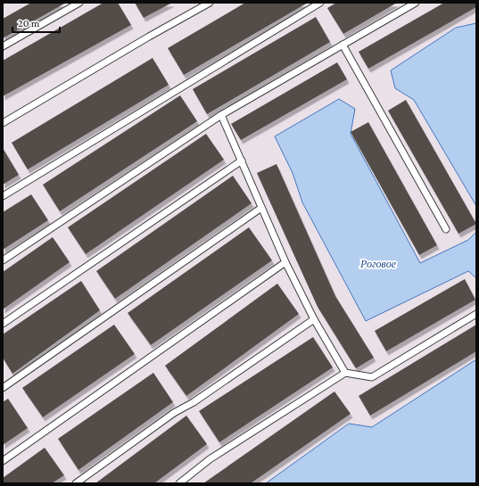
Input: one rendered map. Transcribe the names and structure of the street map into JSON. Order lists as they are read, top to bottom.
{
  "water": ["Роговое"],
  "scale_bar": "20 m"
}
